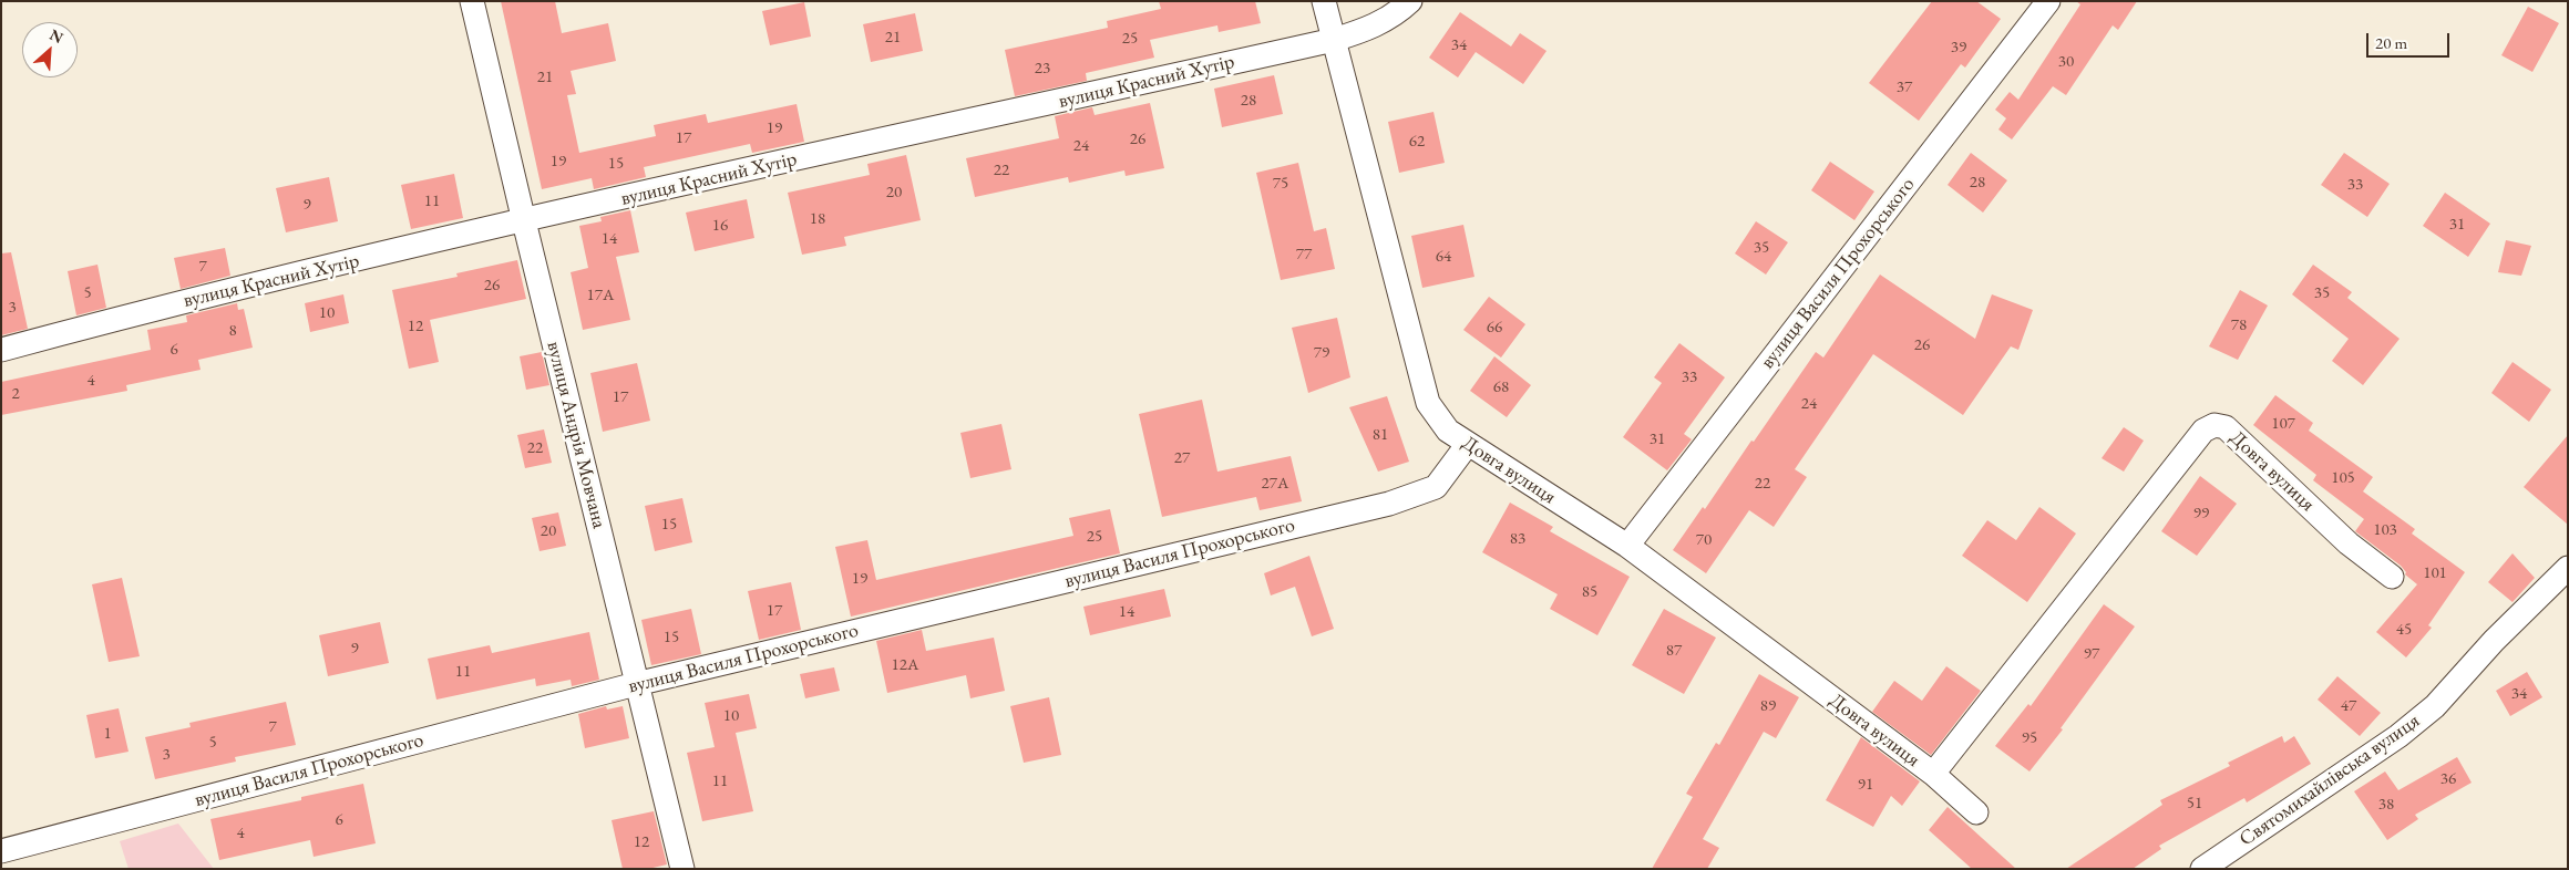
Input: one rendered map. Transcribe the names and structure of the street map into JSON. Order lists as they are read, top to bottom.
{
  "streets": {
    "street": [
      "вулиця Красний Хутір",
      "вулиця Василя Прохорського",
      "вулиця Андрія Мовчана",
      "Довга вулиця",
      "Святомихайлівська вулиця"
    ]
  },
  "crossings": [
    ["вулиця Красний Хутір", "вулиця Андрія Мовчана"],
    ["вулиця Красний Хутір", "Довга вулиця"],
    ["вулиця Василя Прохорського", "вулиця Андрія Мовчана"],
    ["вулиця Василя Прохорського", "Довга вулиця"]
  ],
  "house_numbers": [
    "21",
    "25",
    "34",
    "39",
    "30",
    "23",
    "21",
    "37",
    "28",
    "19",
    "17",
    "26",
    "62",
    "24",
    "19",
    "15",
    "22",
    "28",
    "75",
    "33",
    "20",
    "11",
    "9",
    "18",
    "31",
    "16",
    "14",
    "35",
    "77",
    "64",
    "7",
    "26",
    "5",
    "35",
    "17А",
    "3",
    "10",
    "78",
    "12",
    "66",
    "8",
    "26",
    "6",
    "79",
    "33",
    "4",
    "68",
    "2",
    "17",
    "24",
    "107",
    "81",
    "31",
    "22",
    "27",
    "105",
    "27А",
    "22",
    "99",
    "15",
    "103",
    "20",
    "25",
    "83",
    "70",
    "101",
    "19",
    "85",
    "17",
    "14",
    "45",
    "15",
    "9",
    "87",
    "97",
    "12А",
    "11",
    "34",
    "89",
    "47",
    "10",
    "7",
    "1",
    "95",
    "5",
    "3",
    "36",
    "11",
    "91",
    "51",
    "38",
    "6",
    "4",
    "12"
  ],
  "scale_bar": "20 m",
  "north": "top right"
}
